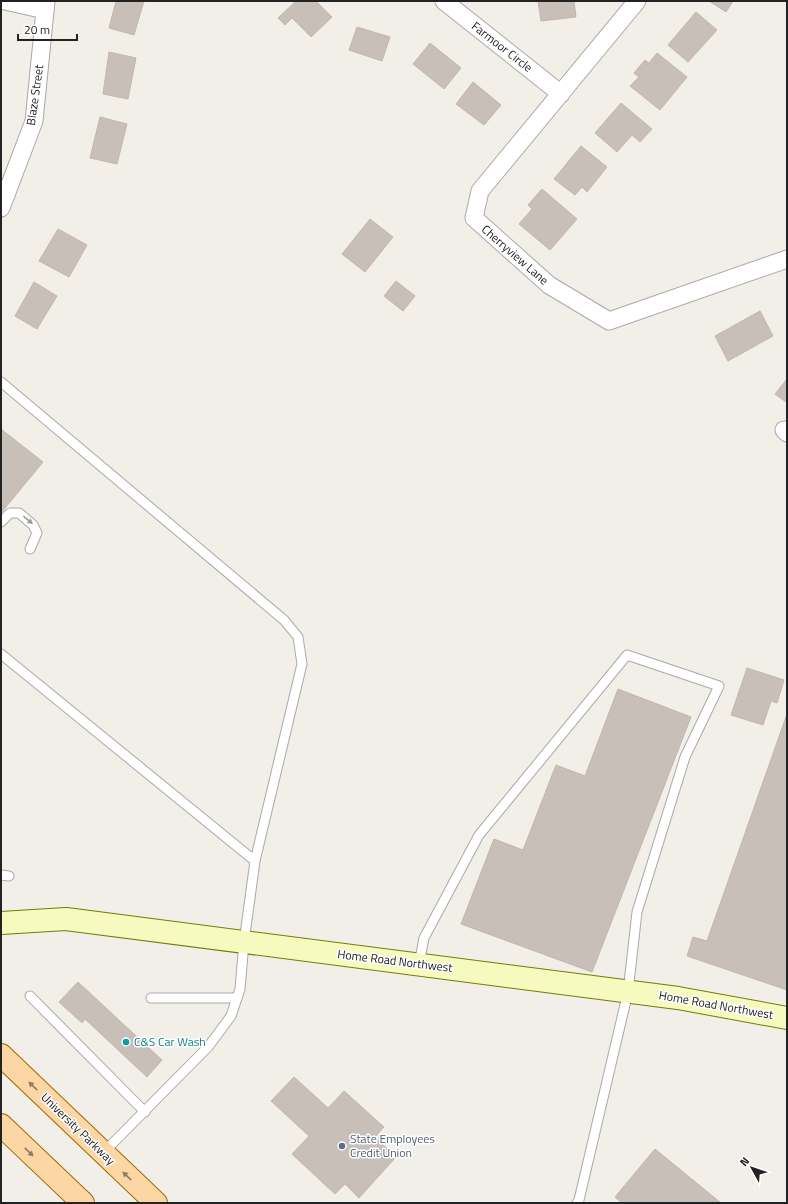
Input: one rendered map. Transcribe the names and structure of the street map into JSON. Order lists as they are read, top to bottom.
{
  "streets": {
    "main road": ["University Parkway"],
    "street": [
      "Farmoor Circle",
      "Blaze Street",
      "Cherryview Lane",
      "Home Road Northwest"
    ]
  },
  "crossings": [
    ["Farmoor Circle", "Cherryview Lane"]
  ],
  "places": ["C&S Car Wash", "State Employees Credit Union"],
  "scale_bar": "20 m",
  "north": "top left"
}
